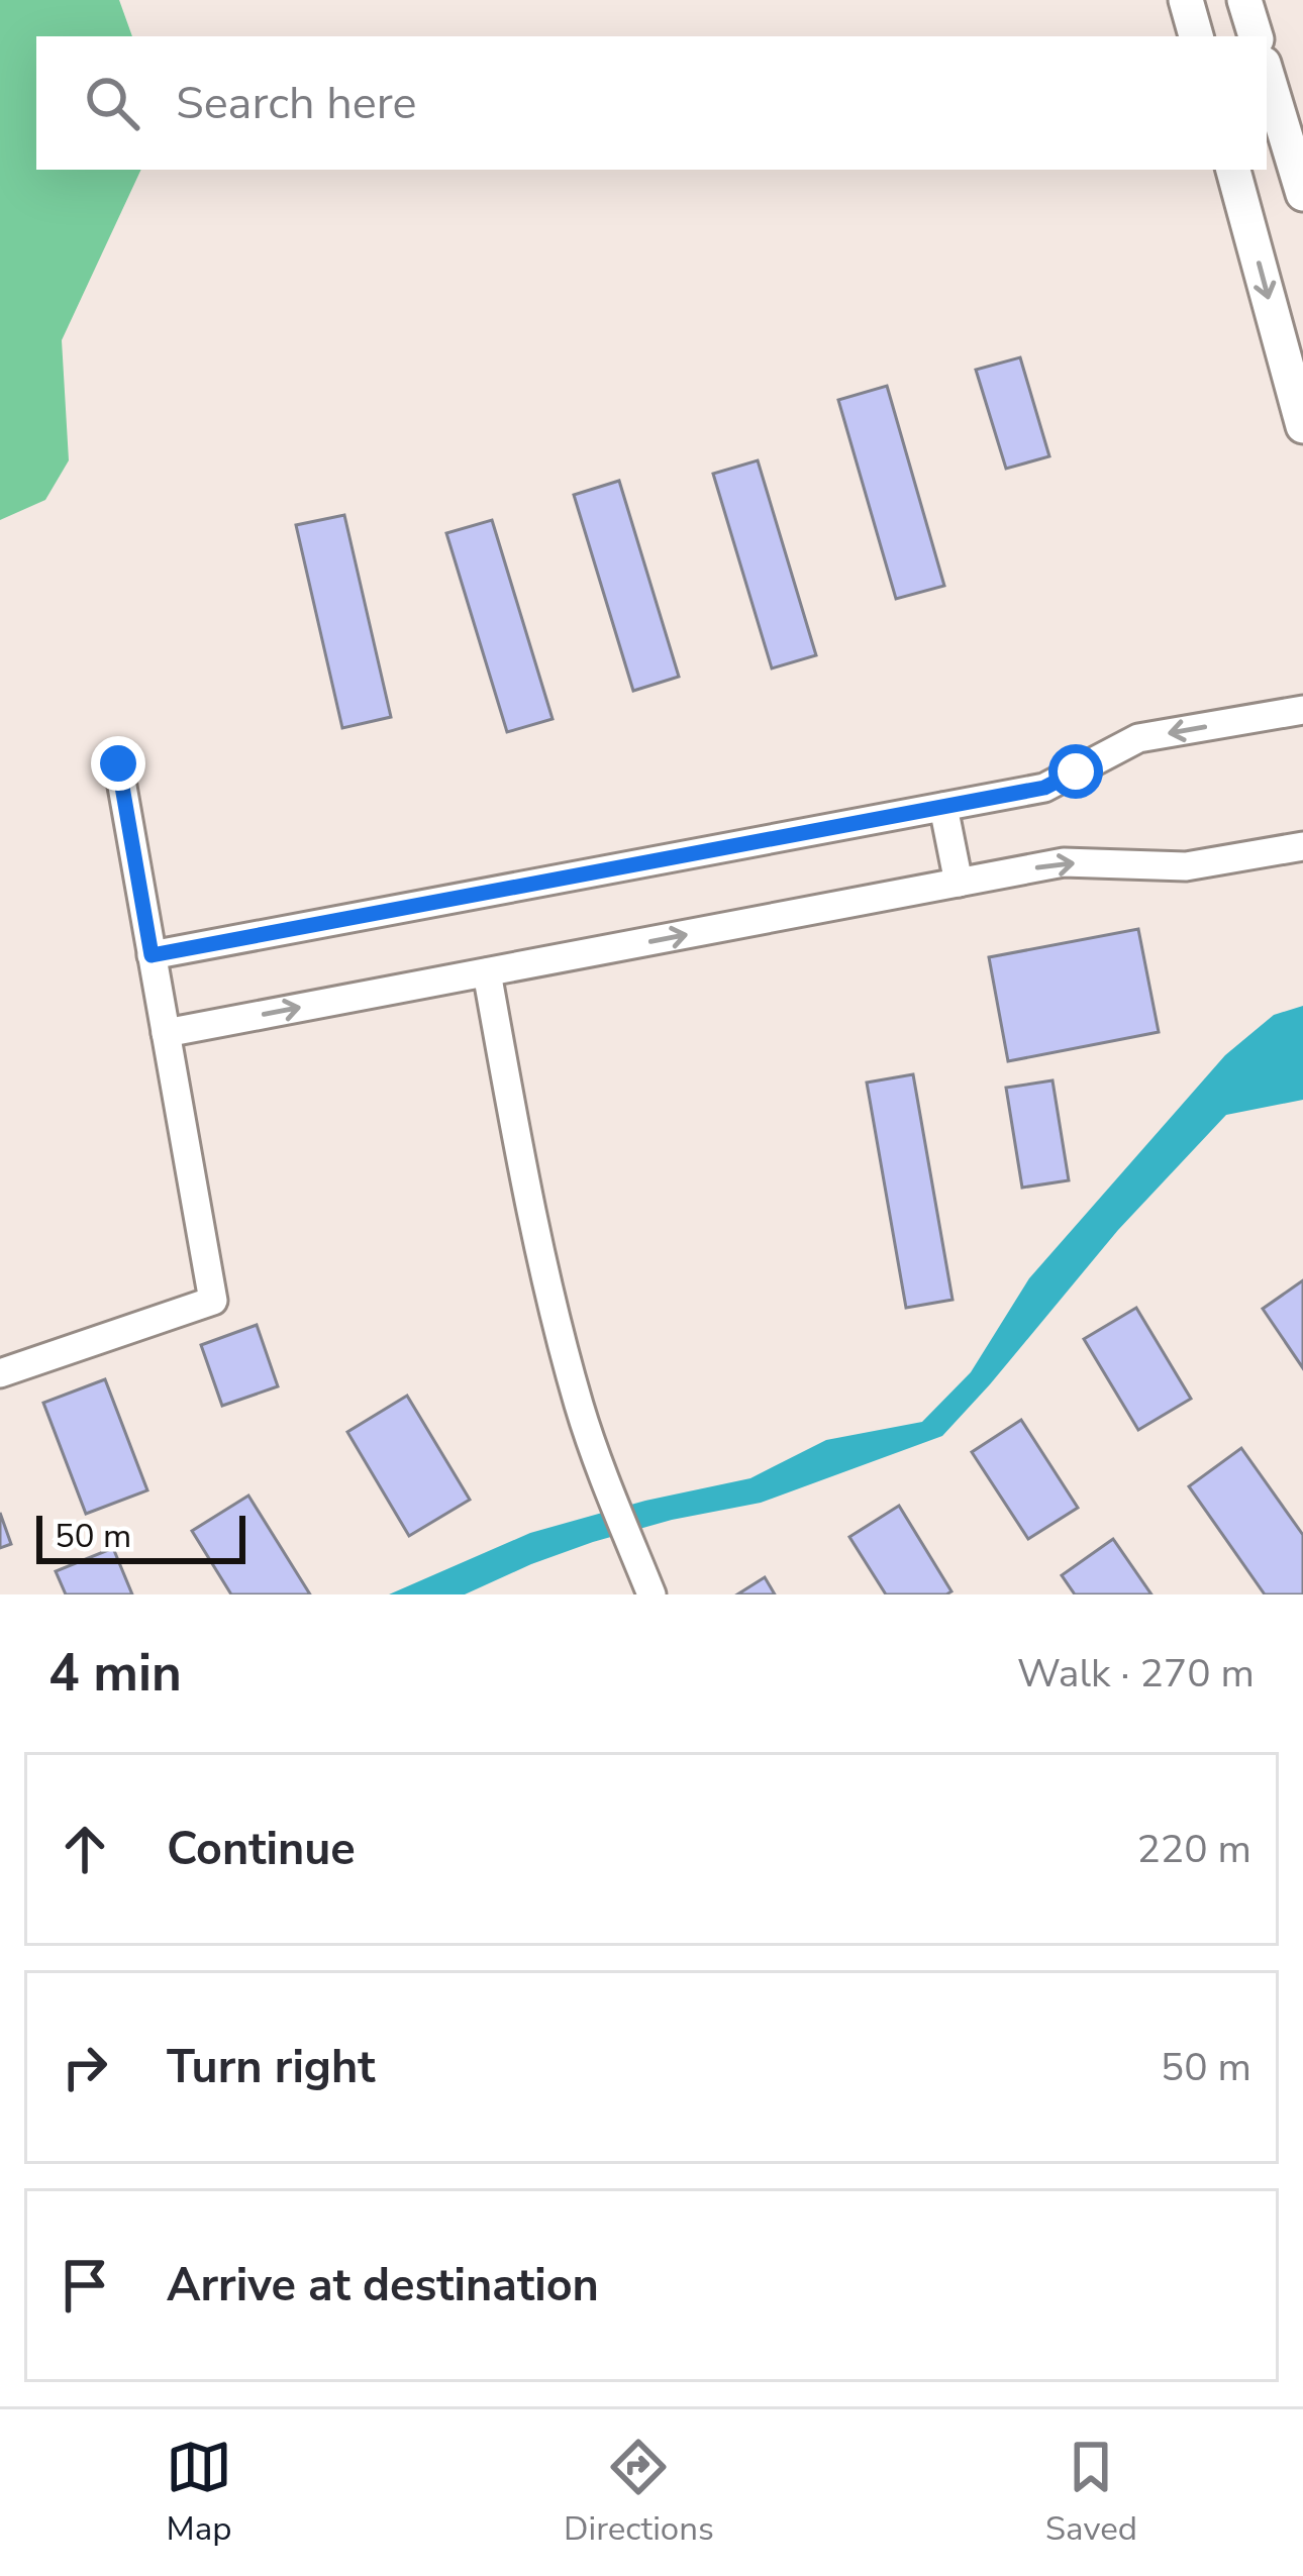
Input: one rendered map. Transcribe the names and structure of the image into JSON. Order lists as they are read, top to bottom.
{
  "scale_bar": "50 m",
  "page": {
    "search": "Search here",
    "scale": "50 m",
    "heading": ["4 min", "Walk · 270 m"],
    "list": [
      ["Continue", "220 m"],
      ["Turn right", "50 m"],
      "Arrive at destination"
    ],
    "nav": ["Map", "Directions", "Saved"]
  }
}
